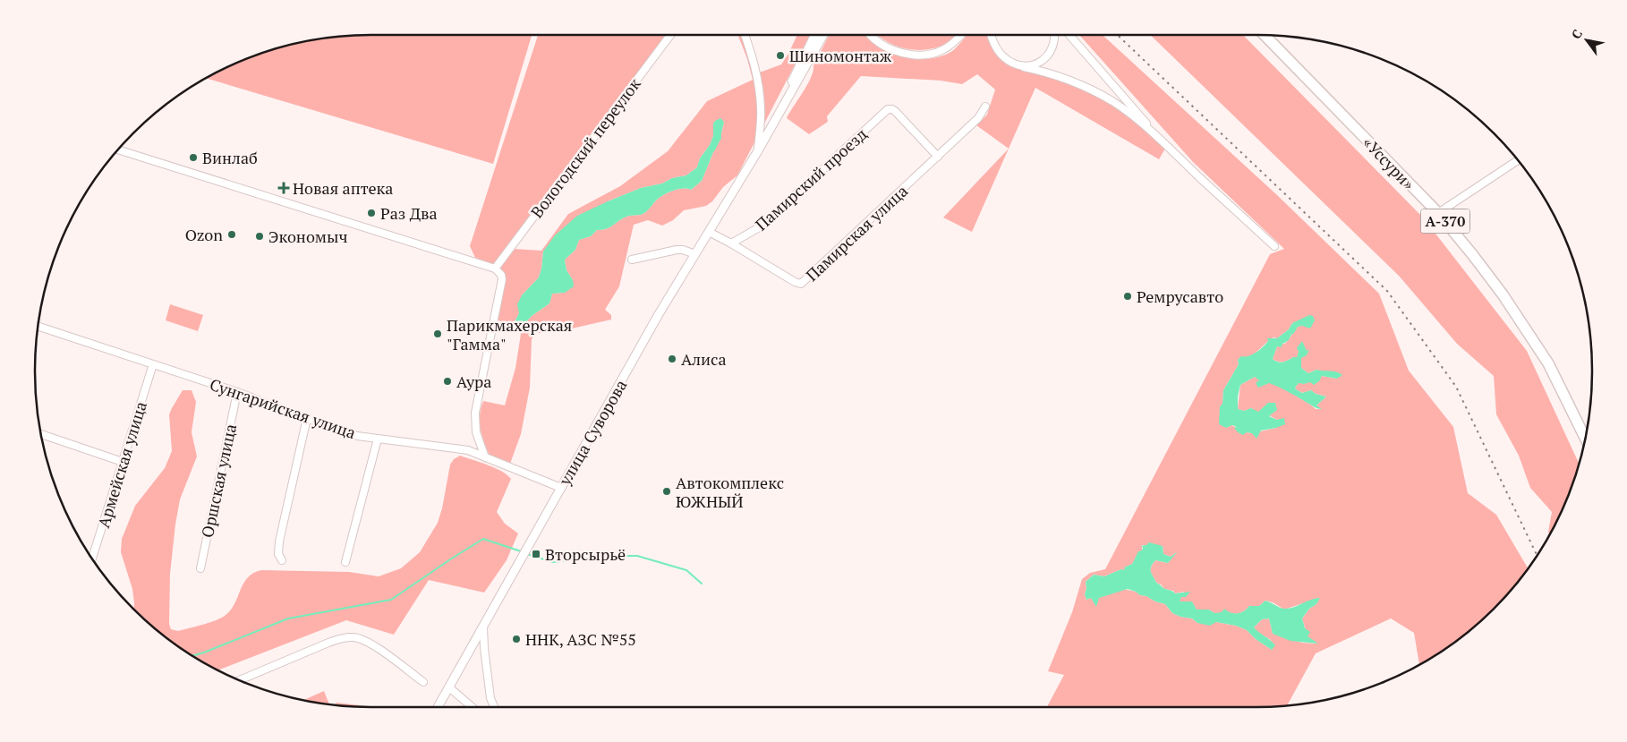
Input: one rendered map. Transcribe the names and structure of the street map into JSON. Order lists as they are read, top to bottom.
{
  "streets": {
    "highway": ["«Уссури»", "А-370"],
    "main road": ["улица Суворова"],
    "street": [
      "Вологодский переулок",
      "Памирский проезд",
      "Памирская улица",
      "Сунгарийская улица",
      "Армейская улица",
      "Оршская улица"
    ]
  },
  "crossings": [
    ["Памирский проезд", "Памирская улица"],
    ["Памирская улица", "улица Суворова"],
    ["Сунгарийская улица", "улица Суворова"],
    ["Сунгарийская улица", "Армейская улица"],
    ["Сунгарийская улица", "Оршская улица"]
  ],
  "places": {
    "other": [
      "Шиномонтаж",
      "Винлаб",
      "Раз Два",
      "Ozon",
      "Экономыч",
      "Ремрусавто",
      "Парикмахерская \"Гамма\"",
      "Алиса",
      "Аура",
      "Автокомплекс ЮЖНЫЙ",
      "ННК, АЗС №55"
    ],
    "health": ["Новая аптека"],
    "transit": ["Вторсырьё"]
  },
  "north": "top left"
}
